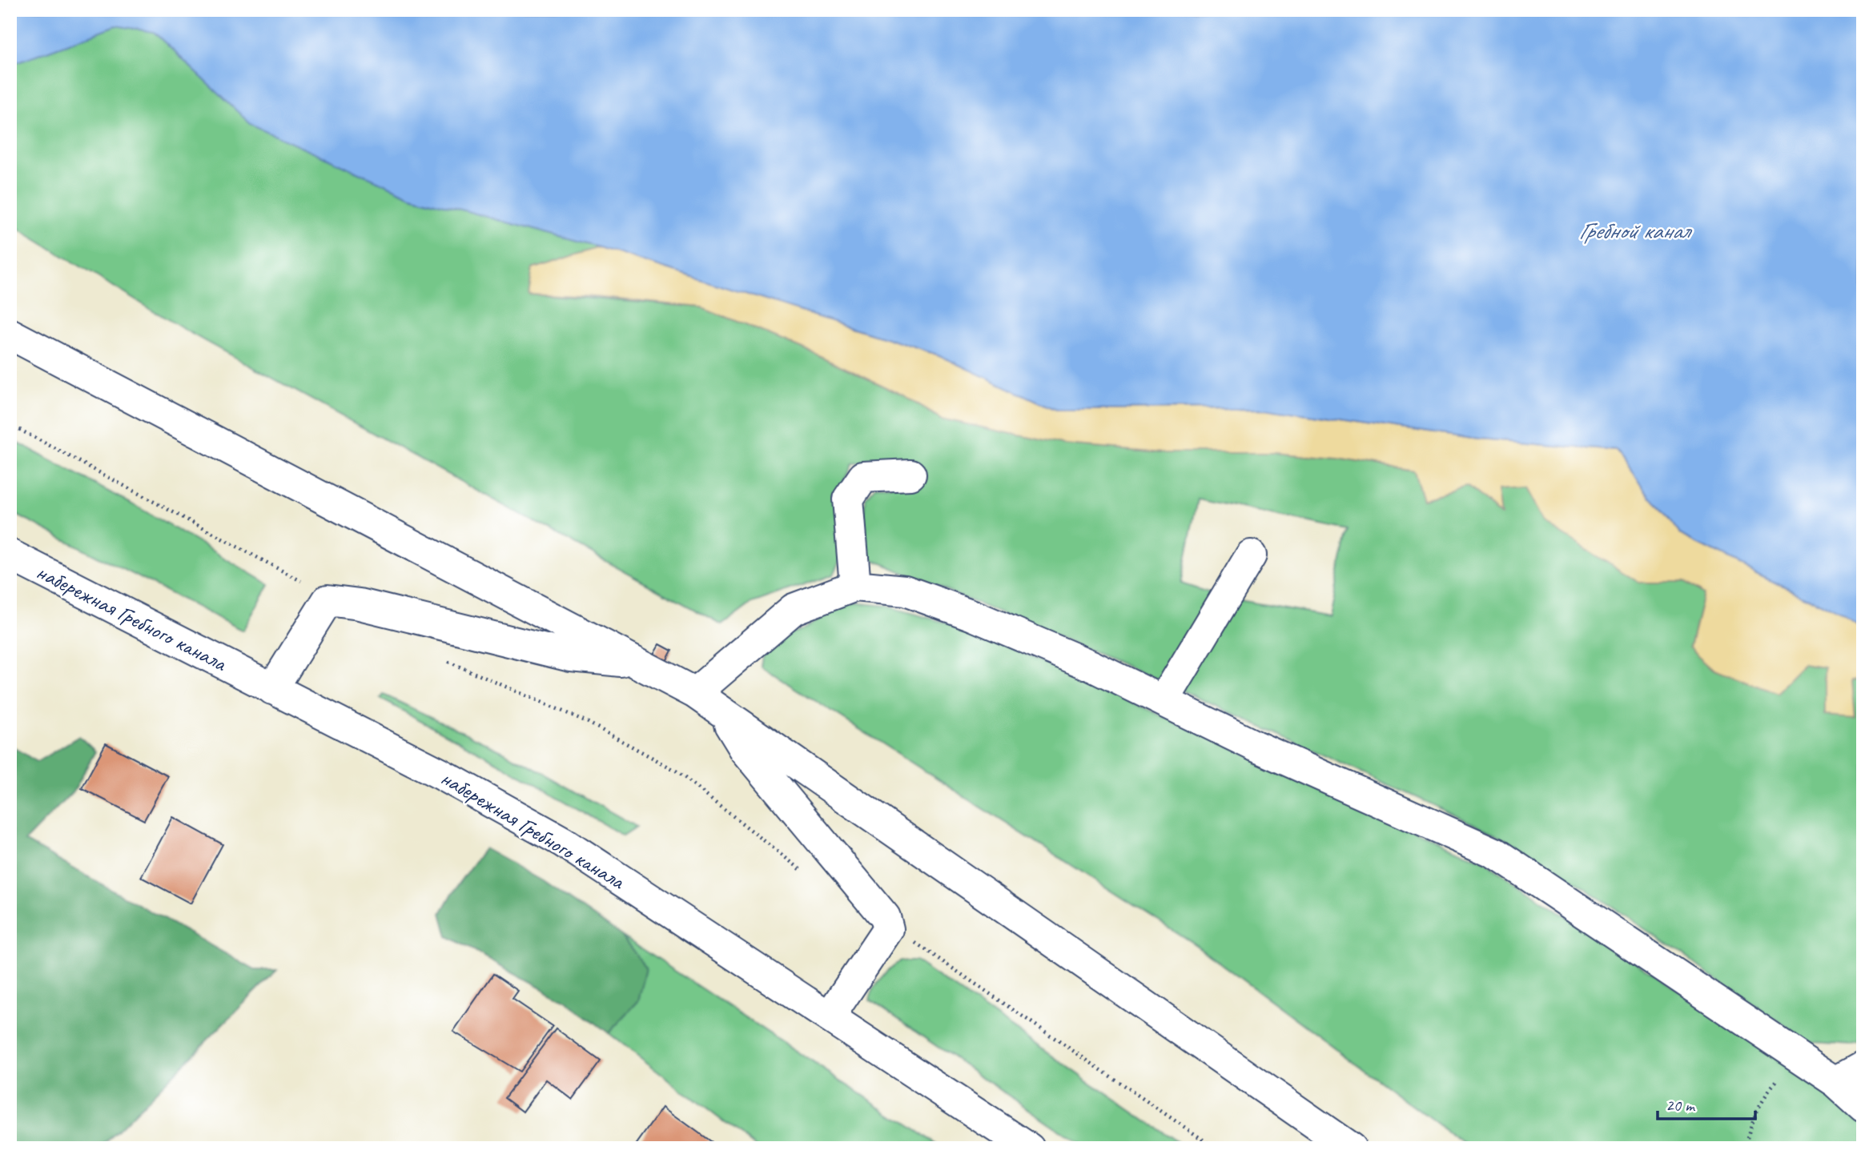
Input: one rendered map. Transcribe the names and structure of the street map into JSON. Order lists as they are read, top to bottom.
{
  "streets": {
    "street": ["набережная Гребного канала"]
  },
  "water": ["Гребной канал"],
  "scale_bar": "20 m"
}
